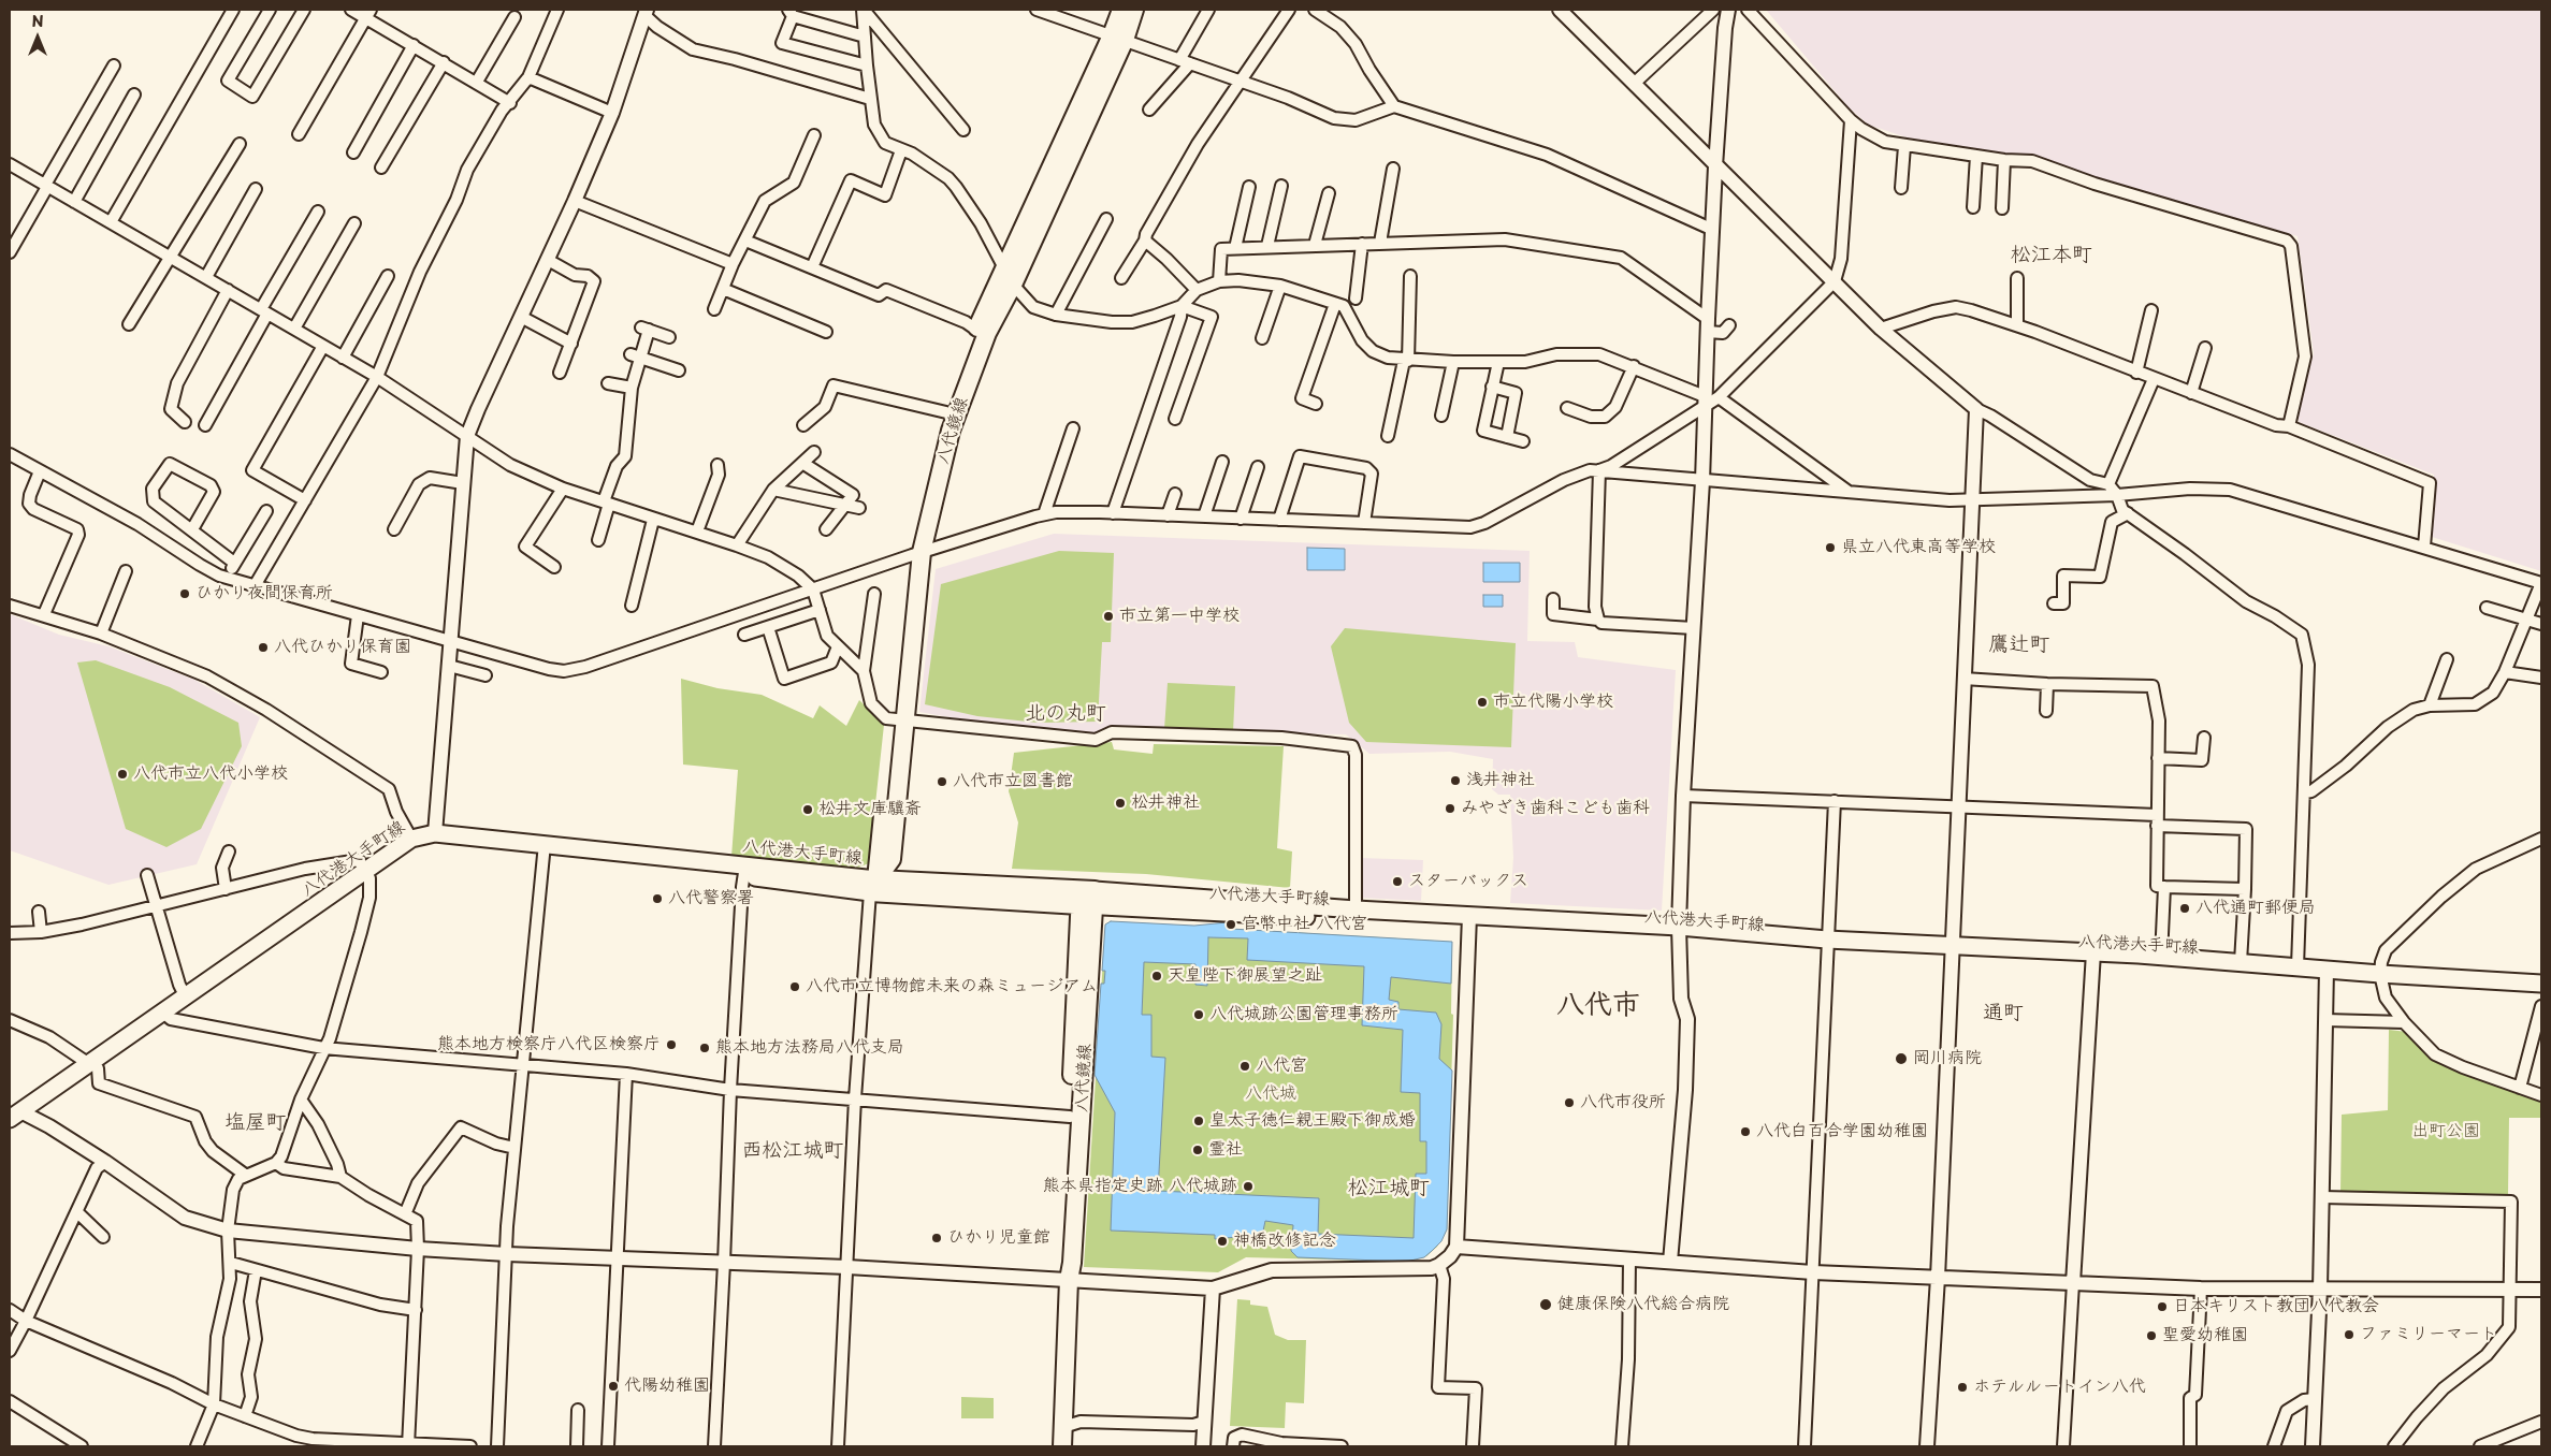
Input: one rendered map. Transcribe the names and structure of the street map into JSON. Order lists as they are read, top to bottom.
{
  "streets": {
    "main road": ["八代鏡線", "八代港大手町線"]
  },
  "crossings": [
    ["八代鏡線", "八代港大手町線"]
  ],
  "districts": [
    "松江本町",
    "鷹辻町",
    "北の丸町",
    "八代市",
    "通町",
    "塩屋町",
    "西松江城町",
    "松江城町"
  ],
  "parks": ["八代城", "出町公園"],
  "places": [
    "県立八代東高等学校",
    "ひかり夜間保育所",
    "市立第一中学校",
    "八代ひかり保育園",
    "市立代陽小学校",
    "八代市立八代小学校",
    "浅井神社",
    "八代市立図書館",
    "松井神社",
    "みやざき歯科こども歯科",
    "松井文庫驥斎",
    "スターバックス",
    "八代警察署",
    "八代通町郵便局",
    "官幣中社 八代宮",
    "天皇陛下御展望之趾",
    "八代市立博物館未来の森ミュージアム",
    "八代城跡公園管理事務所",
    "熊本地方検察庁八代区検察庁",
    "熊本地方法務局八代支局",
    "岡川病院",
    "八代宮",
    "八代市役所",
    "皇太子徳仁親王殿下御成婚",
    "八代白百合学園幼稚園",
    "霊社",
    "熊本県指定史跡 八代城跡",
    "ひかり児童館",
    "神橋改修記念",
    "健康保険八代総合病院",
    "日本キリスト教団八代教会",
    "ファミリーマート",
    "聖愛幼稚園",
    "代陽幼稚園",
    "ホテルルートイン八代"
  ],
  "north": "top"
}
